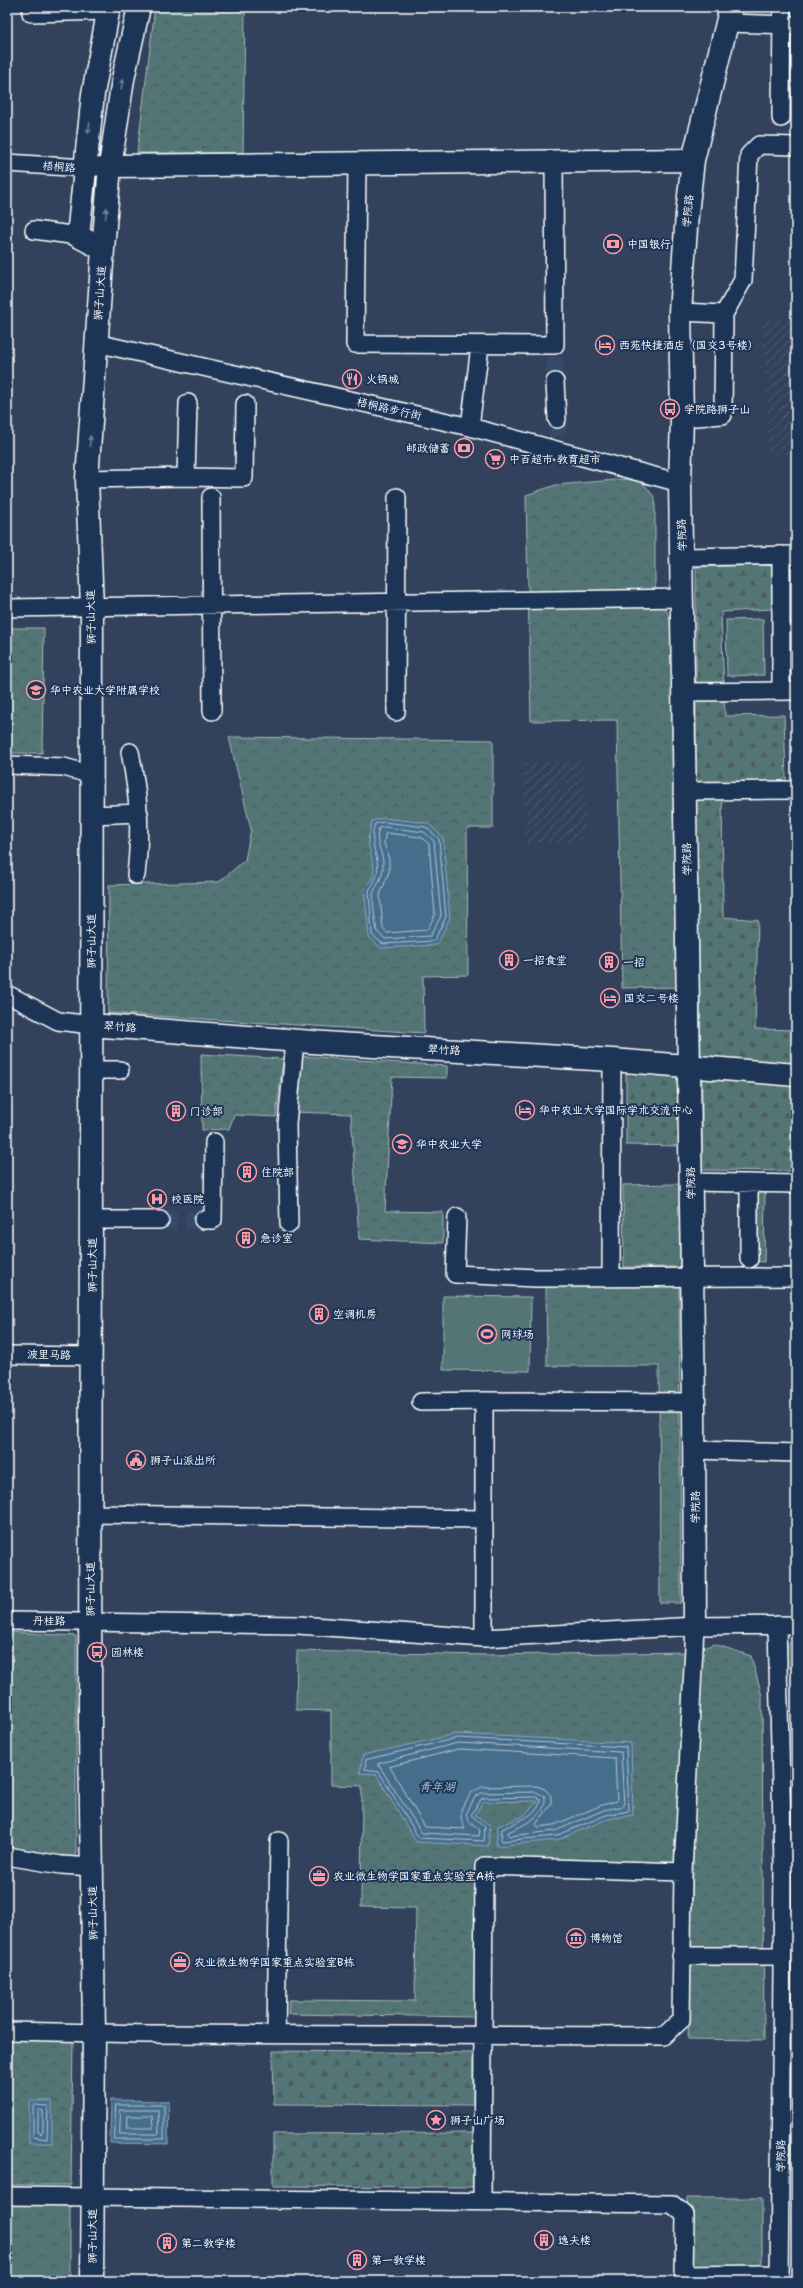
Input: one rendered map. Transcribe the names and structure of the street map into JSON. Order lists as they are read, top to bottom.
{
  "streets": {
    "street": [
      "梧桐路",
      "学院路",
      "狮子山大道",
      "梧桐路步行街",
      "翠竹路",
      "波里马路",
      "丹桂路"
    ]
  },
  "crossings": [
    ["梧桐路", "狮子山大道"],
    ["学院路", "梧桐路步行街"],
    ["学院路", "翠竹路"],
    ["学院路", "丹桂路"],
    ["狮子山大道", "梧桐路步行街"],
    ["狮子山大道", "翠竹路"],
    ["狮子山大道", "波里马路"],
    ["狮子山大道", "丹桂路"]
  ],
  "water": ["青年湖"],
  "places": {
    "bank": ["中国银行", "邮政储蓄"],
    "hotel": ["西苑快捷酒店（国交3号楼）", "国交二号楼", "华中农业大学国际学术交流中心"],
    "restaurant": ["火锅城"],
    "bus stop": ["学院路狮子山", "园林楼"],
    "supermarket": ["中百超市 教育超市"],
    "school or university": ["华中农业大学附属学校", "华中农业大学"],
    "building": [
      "一招食堂",
      "一招",
      "门诊部",
      "住院部",
      "急诊室",
      "空调机房",
      "逸夫楼",
      "第二教学楼",
      "第一教学楼"
    ],
    "hospital": ["校医院"],
    "sports": ["网球场"],
    "public building": ["狮子山派出所"],
    "office": ["农业微生物学国家重点实验室A栋", "农业微生物学国家重点实验室B栋"],
    "museum": ["博物馆"],
    "place": ["狮子山广场"]
  }
}
